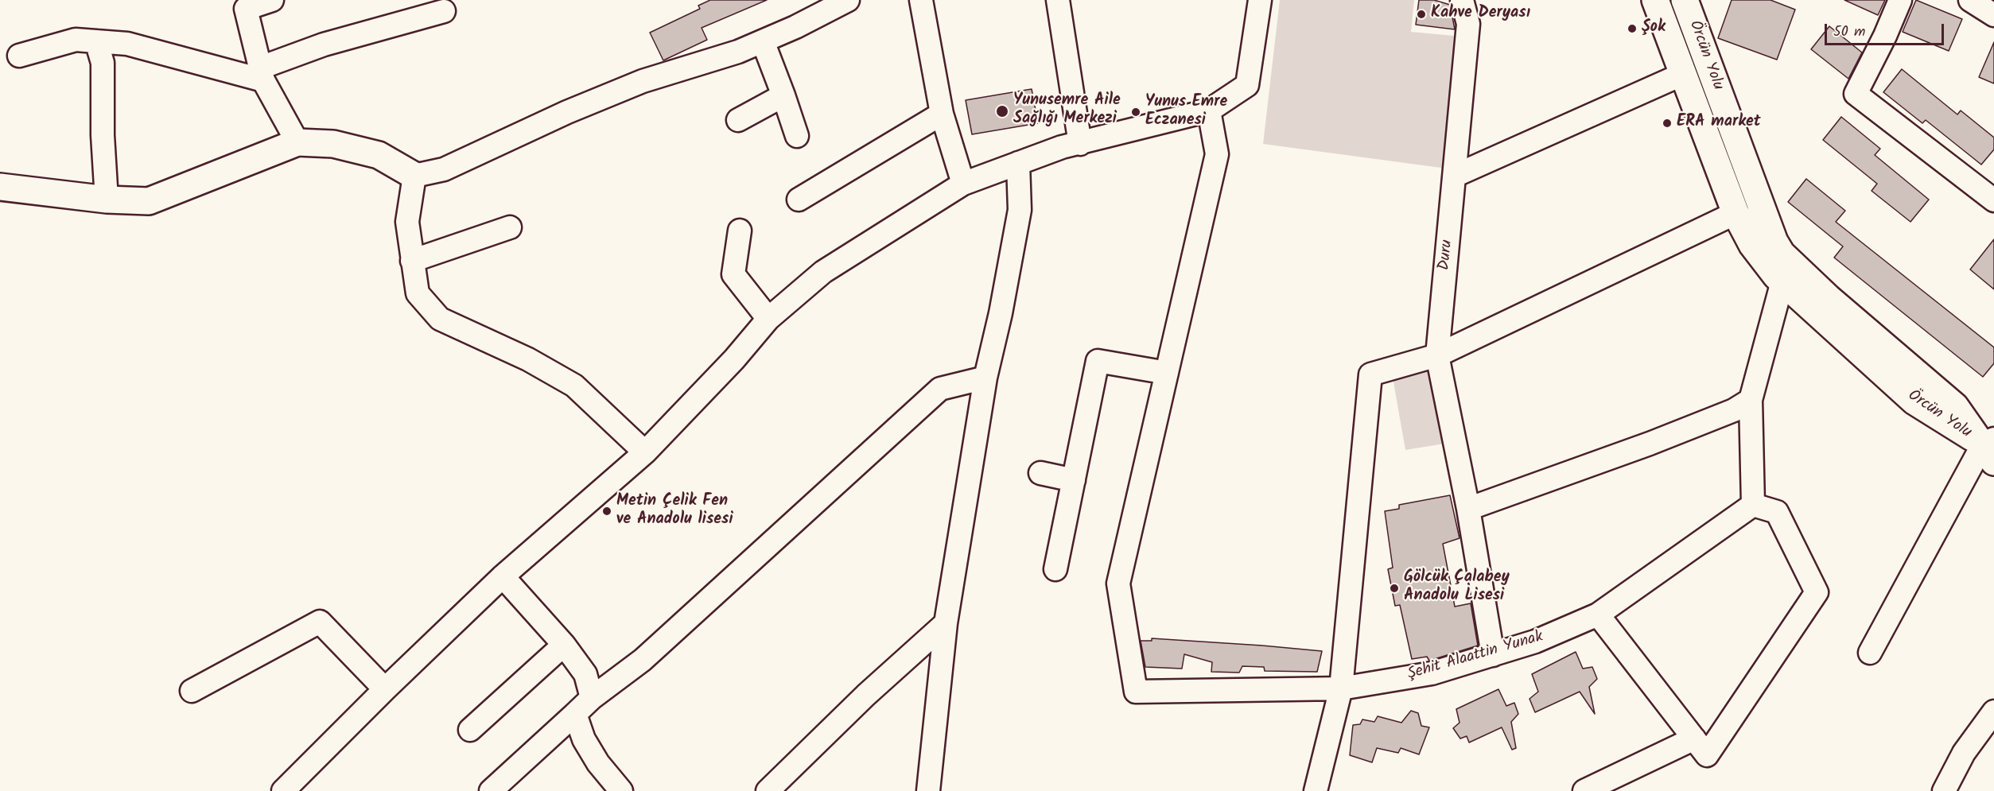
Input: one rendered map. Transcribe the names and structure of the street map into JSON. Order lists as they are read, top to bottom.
{
  "streets": {
    "main road": ["Örcün Yolu"],
    "street": ["Duru", "Şehit Alaattin Yunak"]
  },
  "crossings": [
    ["Duru", "Şehit Alaattin Yunak"]
  ],
  "places": [
    "Kahve Deryası",
    "Şok",
    "Yunusemre Aile Sağlığı Merkezi",
    "Yunus Emre Eczanesi",
    "ERA market",
    "Metin Çelik Fen ve Anadolu lisesi",
    "Gölcük Çalabey Anadolu Lisesi"
  ],
  "scale_bar": "50 m"
}
